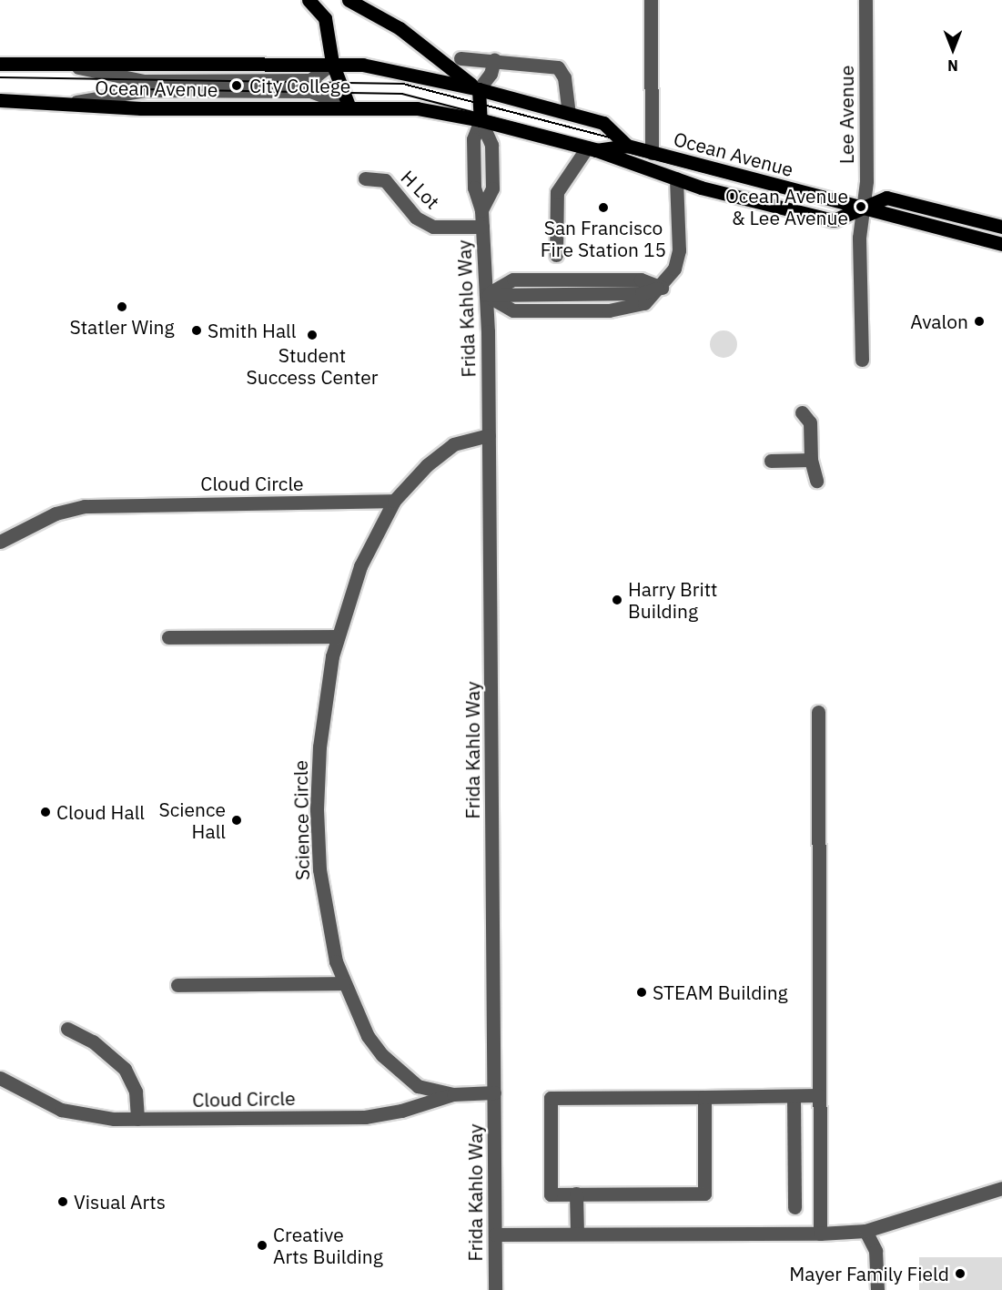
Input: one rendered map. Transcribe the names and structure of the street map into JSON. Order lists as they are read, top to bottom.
{
  "streets": {
    "main road": ["Ocean Avenue"],
    "street": [
      "Lee Avenue",
      "H Lot",
      "Frida Kahlo Way",
      "Cloud Circle",
      "Science Circle"
    ]
  },
  "crossings": [
    ["Ocean Avenue", "Lee Avenue"],
    ["Ocean Avenue", "Frida Kahlo Way"],
    ["H Lot", "Frida Kahlo Way"],
    ["Frida Kahlo Way", "Cloud Circle"],
    ["Cloud Circle", "Science Circle"]
  ],
  "places": [
    "City College",
    "Ocean Avenue & Lee Avenue",
    "San Francisco Fire Station 15",
    "Statler Wing",
    "Avalon",
    "Smith Hall",
    "Student Success Center",
    "Harry Britt Building",
    "Cloud Hall",
    "Science Hall",
    "STEAM Building",
    "Visual Arts",
    "Creative Arts Building",
    "Mayer Family Field"
  ],
  "north": "bottom"
}
